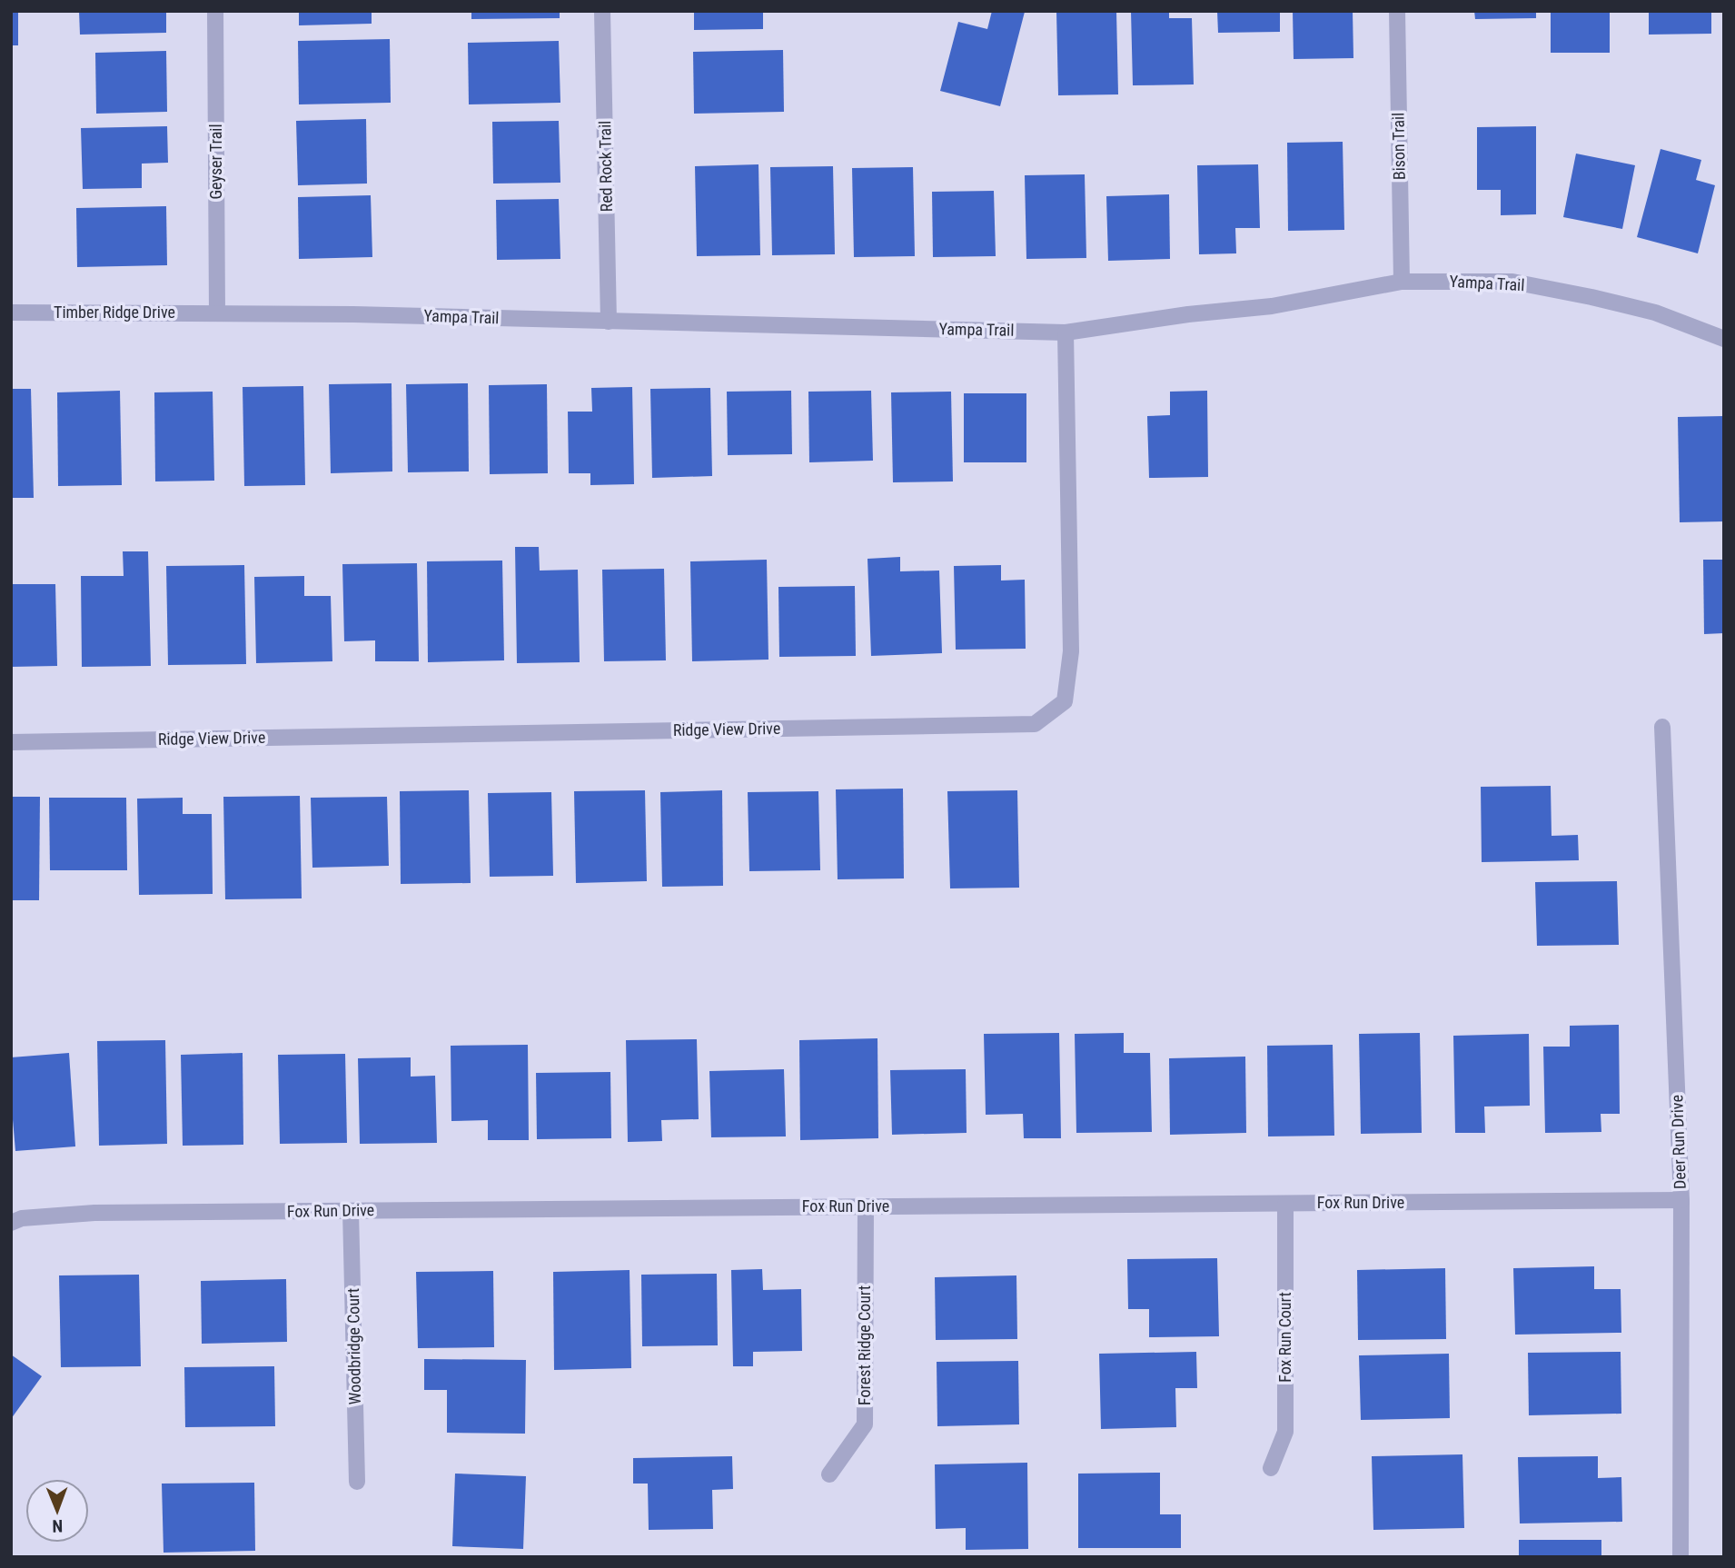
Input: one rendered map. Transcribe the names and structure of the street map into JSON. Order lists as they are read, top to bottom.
{
  "streets": {
    "street": [
      "Bison Trail",
      "Geyser Trail",
      "Red Rock Trail",
      "Yampa Trail",
      "Timber Ridge Drive",
      "Ridge View Drive",
      "Deer Run Drive",
      "Fox Run Drive",
      "Fox Run Court",
      "Forest Ridge Court",
      "Woodbridge Court"
    ]
  },
  "crossings": [
    ["Bison Trail", "Yampa Trail"],
    ["Geyser Trail", "Yampa Trail"],
    ["Geyser Trail", "Timber Ridge Drive"],
    ["Red Rock Trail", "Yampa Trail"],
    ["Yampa Trail", "Timber Ridge Drive"],
    ["Yampa Trail", "Ridge View Drive"],
    ["Deer Run Drive", "Fox Run Drive"],
    ["Fox Run Drive", "Fox Run Court"],
    ["Fox Run Drive", "Forest Ridge Court"],
    ["Fox Run Drive", "Woodbridge Court"]
  ],
  "north": "bottom"
}
